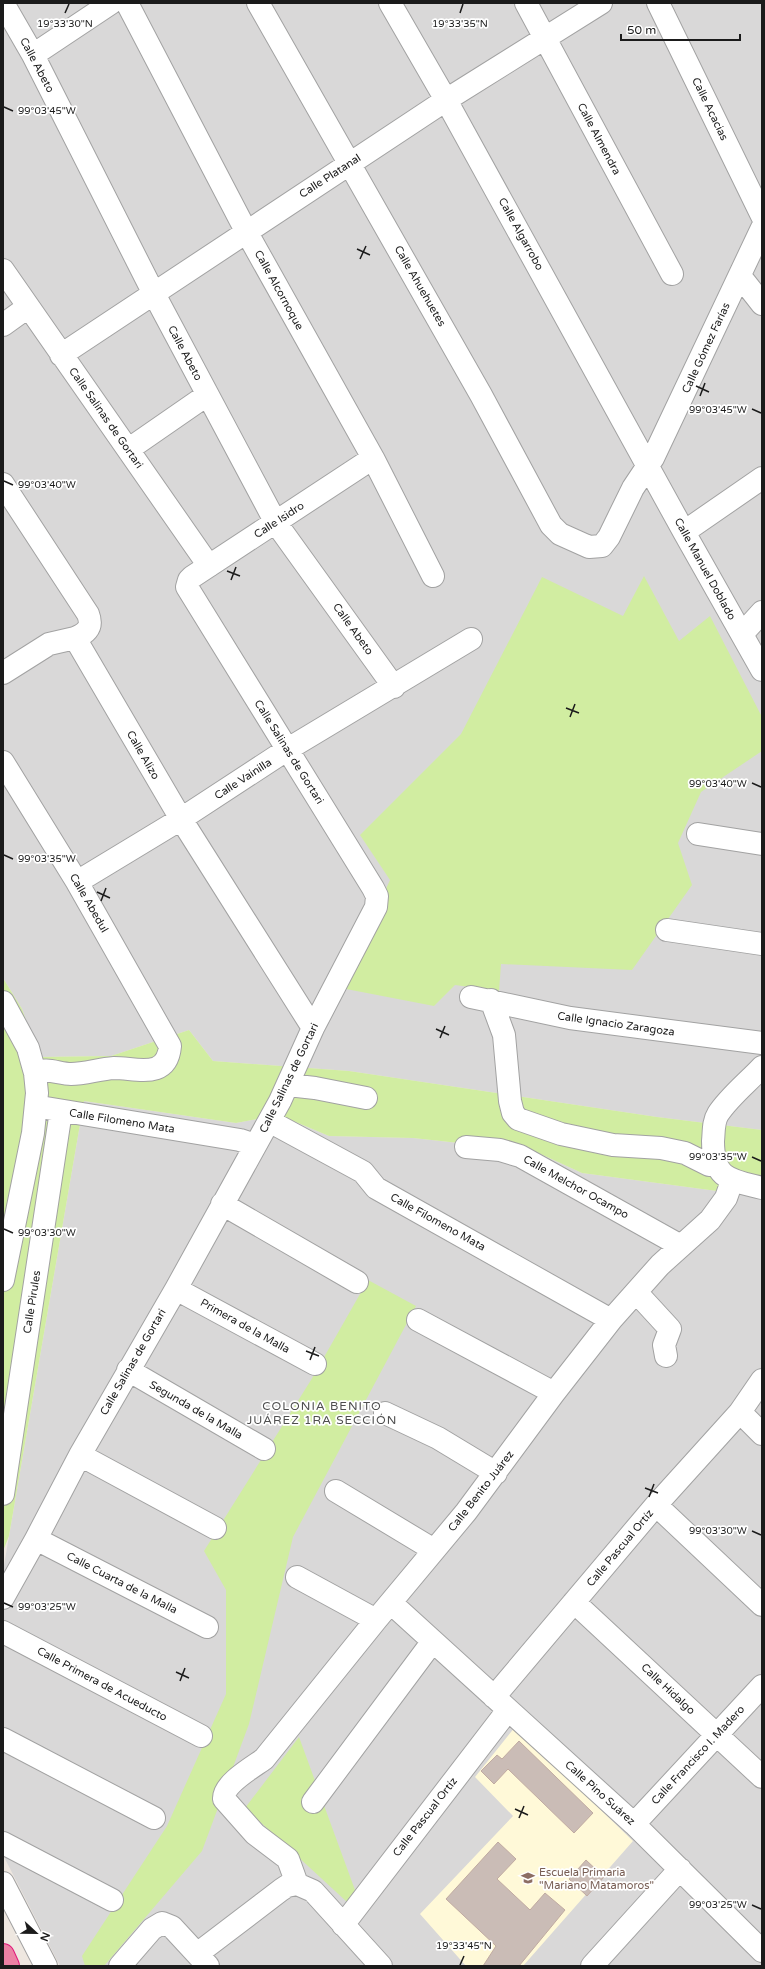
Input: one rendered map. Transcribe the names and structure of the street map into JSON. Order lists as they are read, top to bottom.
{
  "streets": {
    "street": [
      "Calle Abeto",
      "Calle Acacias",
      "Calle Almendra",
      "Calle Platanal",
      "Calle Algarrobo",
      "Calle Ahuehuetes",
      "Calle Alcornoque",
      "Calle Gómez Farías",
      "Calle Salinas de Gortari",
      "Calle Isidro",
      "Calle Manuel Doblado",
      "Calle Alizo",
      "Calle Vainilla",
      "Calle Abedul",
      "Calle Ignacio Zaragoza",
      "Calle Filomeno Mata",
      "Calle Melchor Ocampo",
      "Calle Pirules",
      "Primera de la Malla",
      "Segunda de la Malla",
      "Calle Benito Juárez",
      "Calle Pascual Ortíz",
      "Calle Cuarta de la Malla",
      "Calle Primera de Acueducto",
      "Calle Hidalgo",
      "Calle Francisco I. Madero",
      "Calle Pino Suárez"
    ]
  },
  "crossings": [
    ["Calle Abeto", "Calle Platanal"],
    ["Calle Abeto", "Calle Isidro"],
    ["Calle Abeto", "Calle Vainilla"],
    ["Calle Almendra", "Calle Platanal"],
    ["Calle Platanal", "Calle Algarrobo"],
    ["Calle Platanal", "Calle Ahuehuetes"],
    ["Calle Platanal", "Calle Alcornoque"],
    ["Calle Platanal", "Calle Salinas de Gortari"],
    ["Calle Algarrobo", "Calle Gómez Farías"],
    ["Calle Algarrobo", "Calle Manuel Doblado"],
    ["Calle Ahuehuetes", "Calle Gómez Farías"],
    ["Calle Alcornoque", "Calle Isidro"],
    ["Calle Gómez Farías", "Calle Manuel Doblado"],
    ["Calle Salinas de Gortari", "Calle Isidro"],
    ["Calle Salinas de Gortari", "Calle Alizo"],
    ["Calle Salinas de Gortari", "Calle Vainilla"],
    ["Calle Salinas de Gortari", "Calle Filomeno Mata"],
    ["Calle Salinas de Gortari", "Primera de la Malla"],
    ["Calle Salinas de Gortari", "Segunda de la Malla"],
    ["Calle Salinas de Gortari", "Calle Cuarta de la Malla"],
    ["Calle Alizo", "Calle Vainilla"],
    ["Calle Vainilla", "Calle Abedul"],
    ["Calle Ignacio Zaragoza", "Calle Benito Juárez"],
    ["Calle Filomeno Mata", "Calle Pirules"],
    ["Calle Filomeno Mata", "Calle Benito Juárez"],
    ["Calle Melchor Ocampo", "Calle Benito Juárez"],
    ["Calle Benito Juárez", "Calle Pino Suárez"],
    ["Calle Pascual Ortíz", "Calle Hidalgo"],
    ["Calle Pascual Ortíz", "Calle Pino Suárez"],
    ["Calle Hidalgo", "Calle Francisco I. Madero"],
    ["Calle Francisco I. Madero", "Calle Pino Suárez"]
  ],
  "districts": ["COLONIA BENITO JUÁREZ 1RA SECCIÓN"],
  "places": {
    "school or university": ["Escuela Primaria \"Mariano Matamoros\""]
  },
  "scale_bar": "50 m",
  "north": "right",
  "coordinates": [
    "19°33'35\"N",
    "19°33'30\"N",
    "99°03'45\"W",
    "99°03'40\"W",
    "99°03'35\"W",
    "99°03'30\"W",
    "99°03'25\"W",
    "19°33'45\"N"
  ]
}
